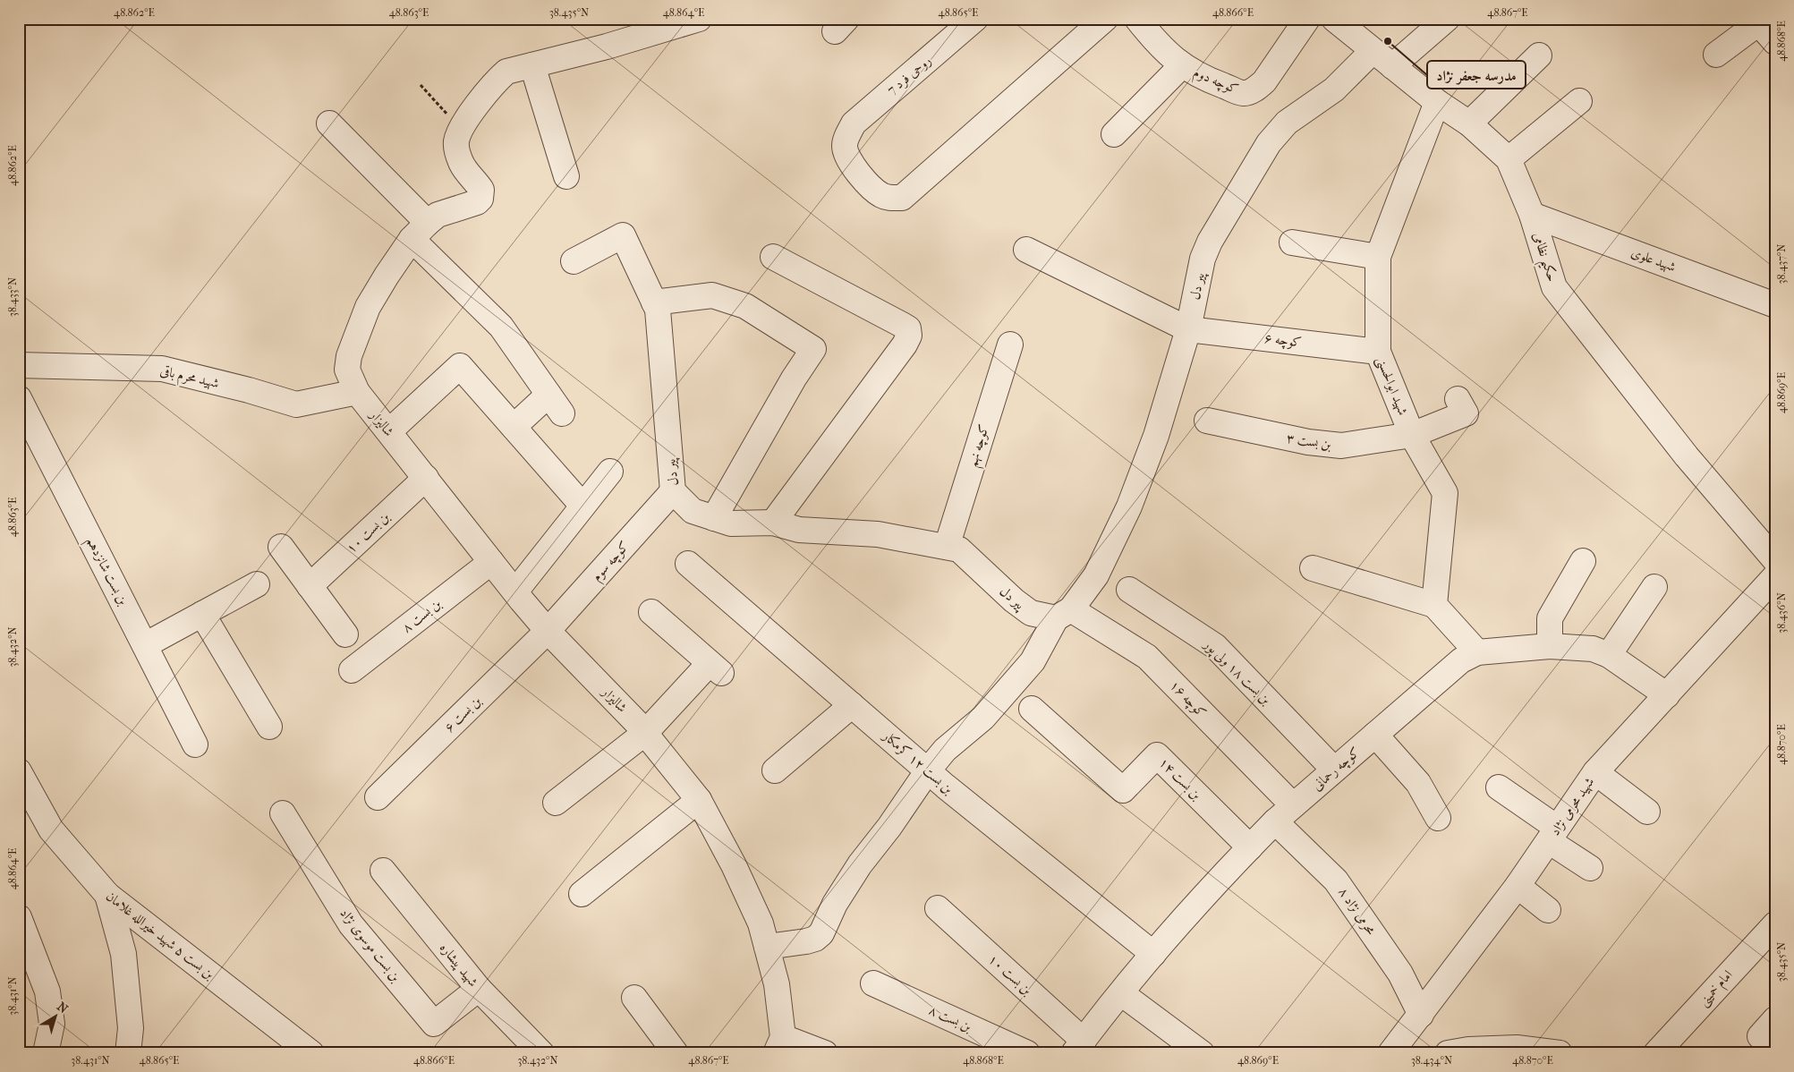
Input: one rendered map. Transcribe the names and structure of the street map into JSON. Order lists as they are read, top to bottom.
{
  "streets": {
    "street": [
      "روحی فرد 7",
      "کوچه دوم",
      "حکیم نظامی",
      "شهید علوی",
      "پیر دل",
      "کوچه ۶",
      "شهید محرم باقی",
      "شهید ابوالحسنی",
      "شالیزار",
      "بن بست ۳",
      "کوچه نهم",
      "بن بست ۱۰",
      "کوچه سوم",
      "بن بست شانزدهم",
      "بن بست ۸",
      "بن بست ۱۸ ولی پور",
      "کوچه ۱۶",
      "بن بست ۶",
      "بن بست ۱۲ کرمکار",
      "کوچه رحمانی",
      "بن بست ۱۴",
      "شهید محرمی نژاد",
      "محرمی نژاد ۸",
      "بن بست ۵ شهید خیرالله غلامان",
      "بن بست موسوی نژاد",
      "شهید پیشاره",
      "امام خمینی"
    ]
  },
  "crossings": [
    ["حکیم نظامی", "شهید علوی"],
    ["حکیم نظامی", "پیر دل"],
    ["حکیم نظامی", "شهید ابوالحسنی"],
    ["پیر دل", "کوچه ۶"],
    ["پیر دل", "کوچه نهم"],
    ["پیر دل", "کوچه سوم"],
    ["پیر دل", "کوچه ۱۶"],
    ["کوچه ۶", "شهید ابوالحسنی"],
    ["شهید محرم باقی", "شالیزار"],
    ["شهید ابوالحسنی", "بن بست ۳"],
    ["شالیزار", "بن بست ۱۰"],
    ["شالیزار", "کوچه سوم"],
    ["شالیزار", "بن بست ۸"],
    ["شالیزار", "بن بست ۶"],
    ["بن بست ۱۰", "کوچه رحمانی"],
    ["کوچه سوم", "بن بست ۶"],
    ["بن بست ۱۸ ولی پور", "کوچه رحمانی"],
    ["کوچه ۱۶", "کوچه رحمانی"],
    ["بن بست ۱۲ کرمکار", "کوچه رحمانی"],
    ["کوچه رحمانی", "بن بست ۱۴"],
    ["کوچه رحمانی", "شهید محرمی نژاد"],
    ["کوچه رحمانی", "محرمی نژاد ۸"],
    ["شهید محرمی نژاد", "محرمی نژاد ۸"],
    ["بن بست موسوی نژاد", "شهید پیشاره"]
  ],
  "places": ["مدرسه جعفر نژاد"],
  "north": "top right",
  "coordinates": [
    "48.862°E",
    "48.863°E",
    "38.435°N",
    "48.864°E",
    "48.865°E",
    "48.866°E",
    "48.867°E",
    "48.868°E",
    "38.437°N",
    "38.433°N",
    "48.869°E",
    "38.436°N",
    "38.432°N",
    "48.870°E",
    "38.431°N",
    "38.434°N"
  ]
}
